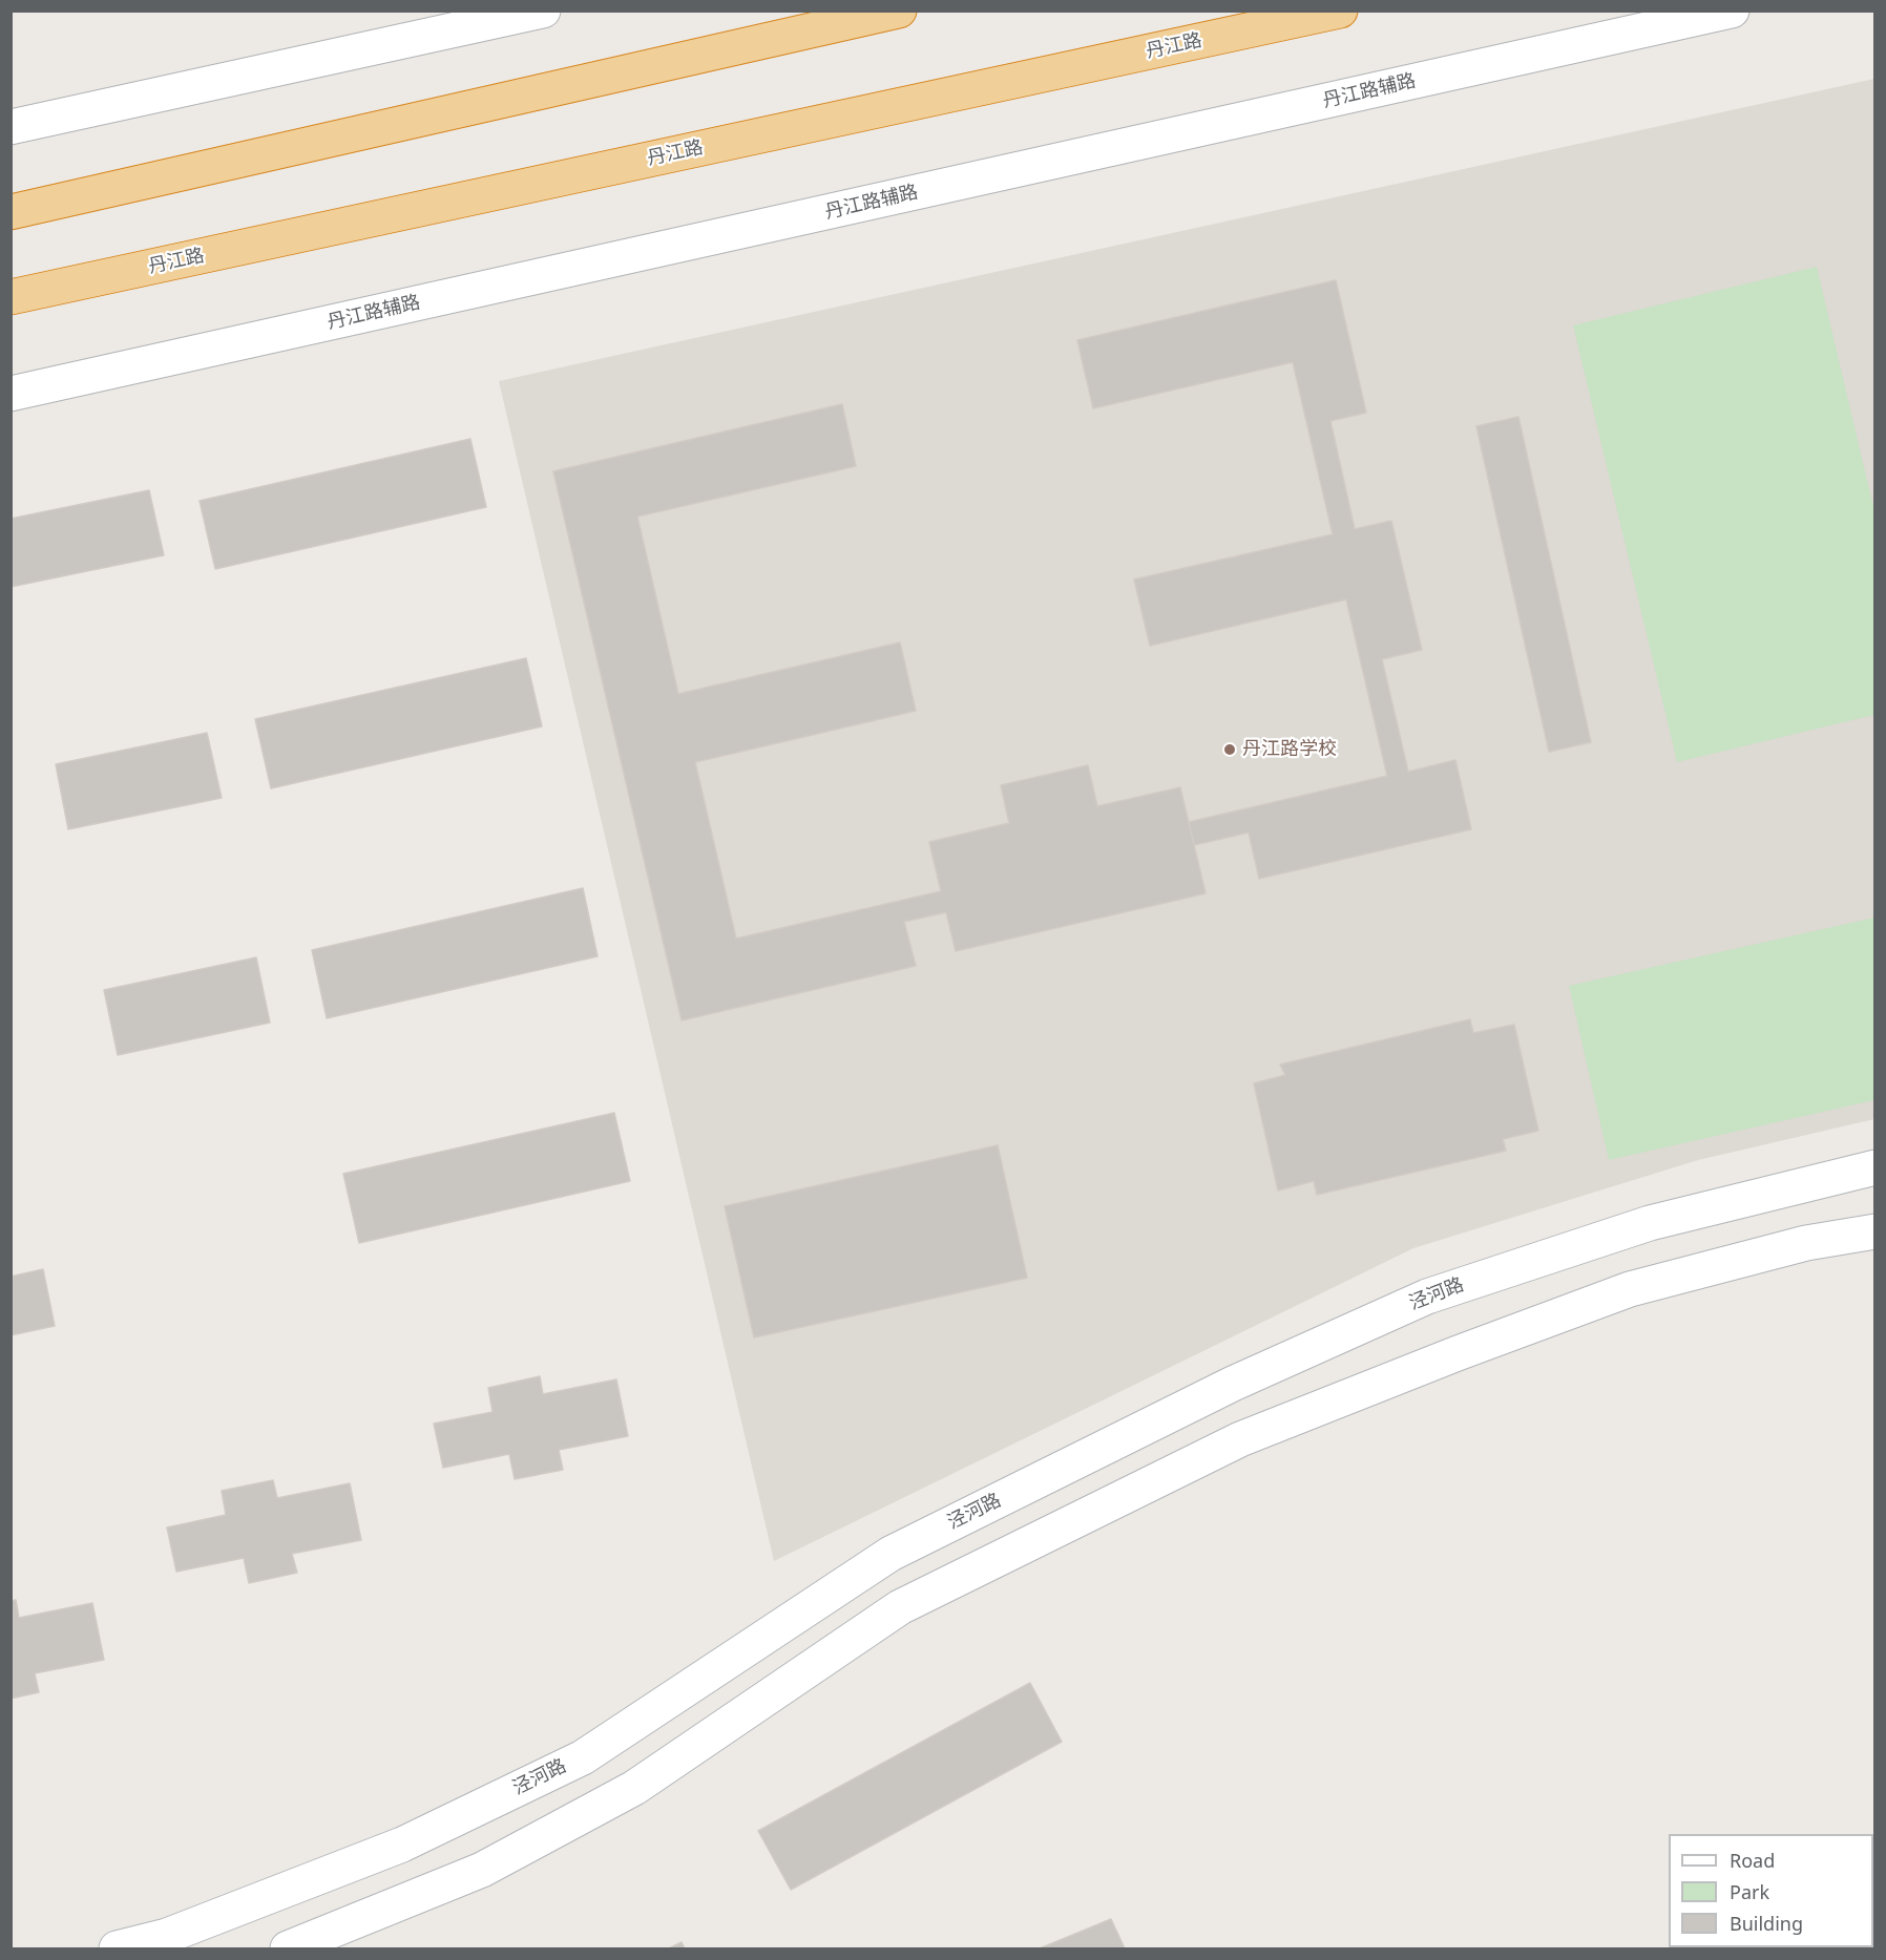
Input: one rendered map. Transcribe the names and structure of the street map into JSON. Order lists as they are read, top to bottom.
{
  "streets": {
    "highway": ["丹江路"],
    "street": ["丹江路辅路", "泾河路"]
  },
  "places": ["丹江路学校"],
  "legend": ["Road", "Park", "Building"]
}
